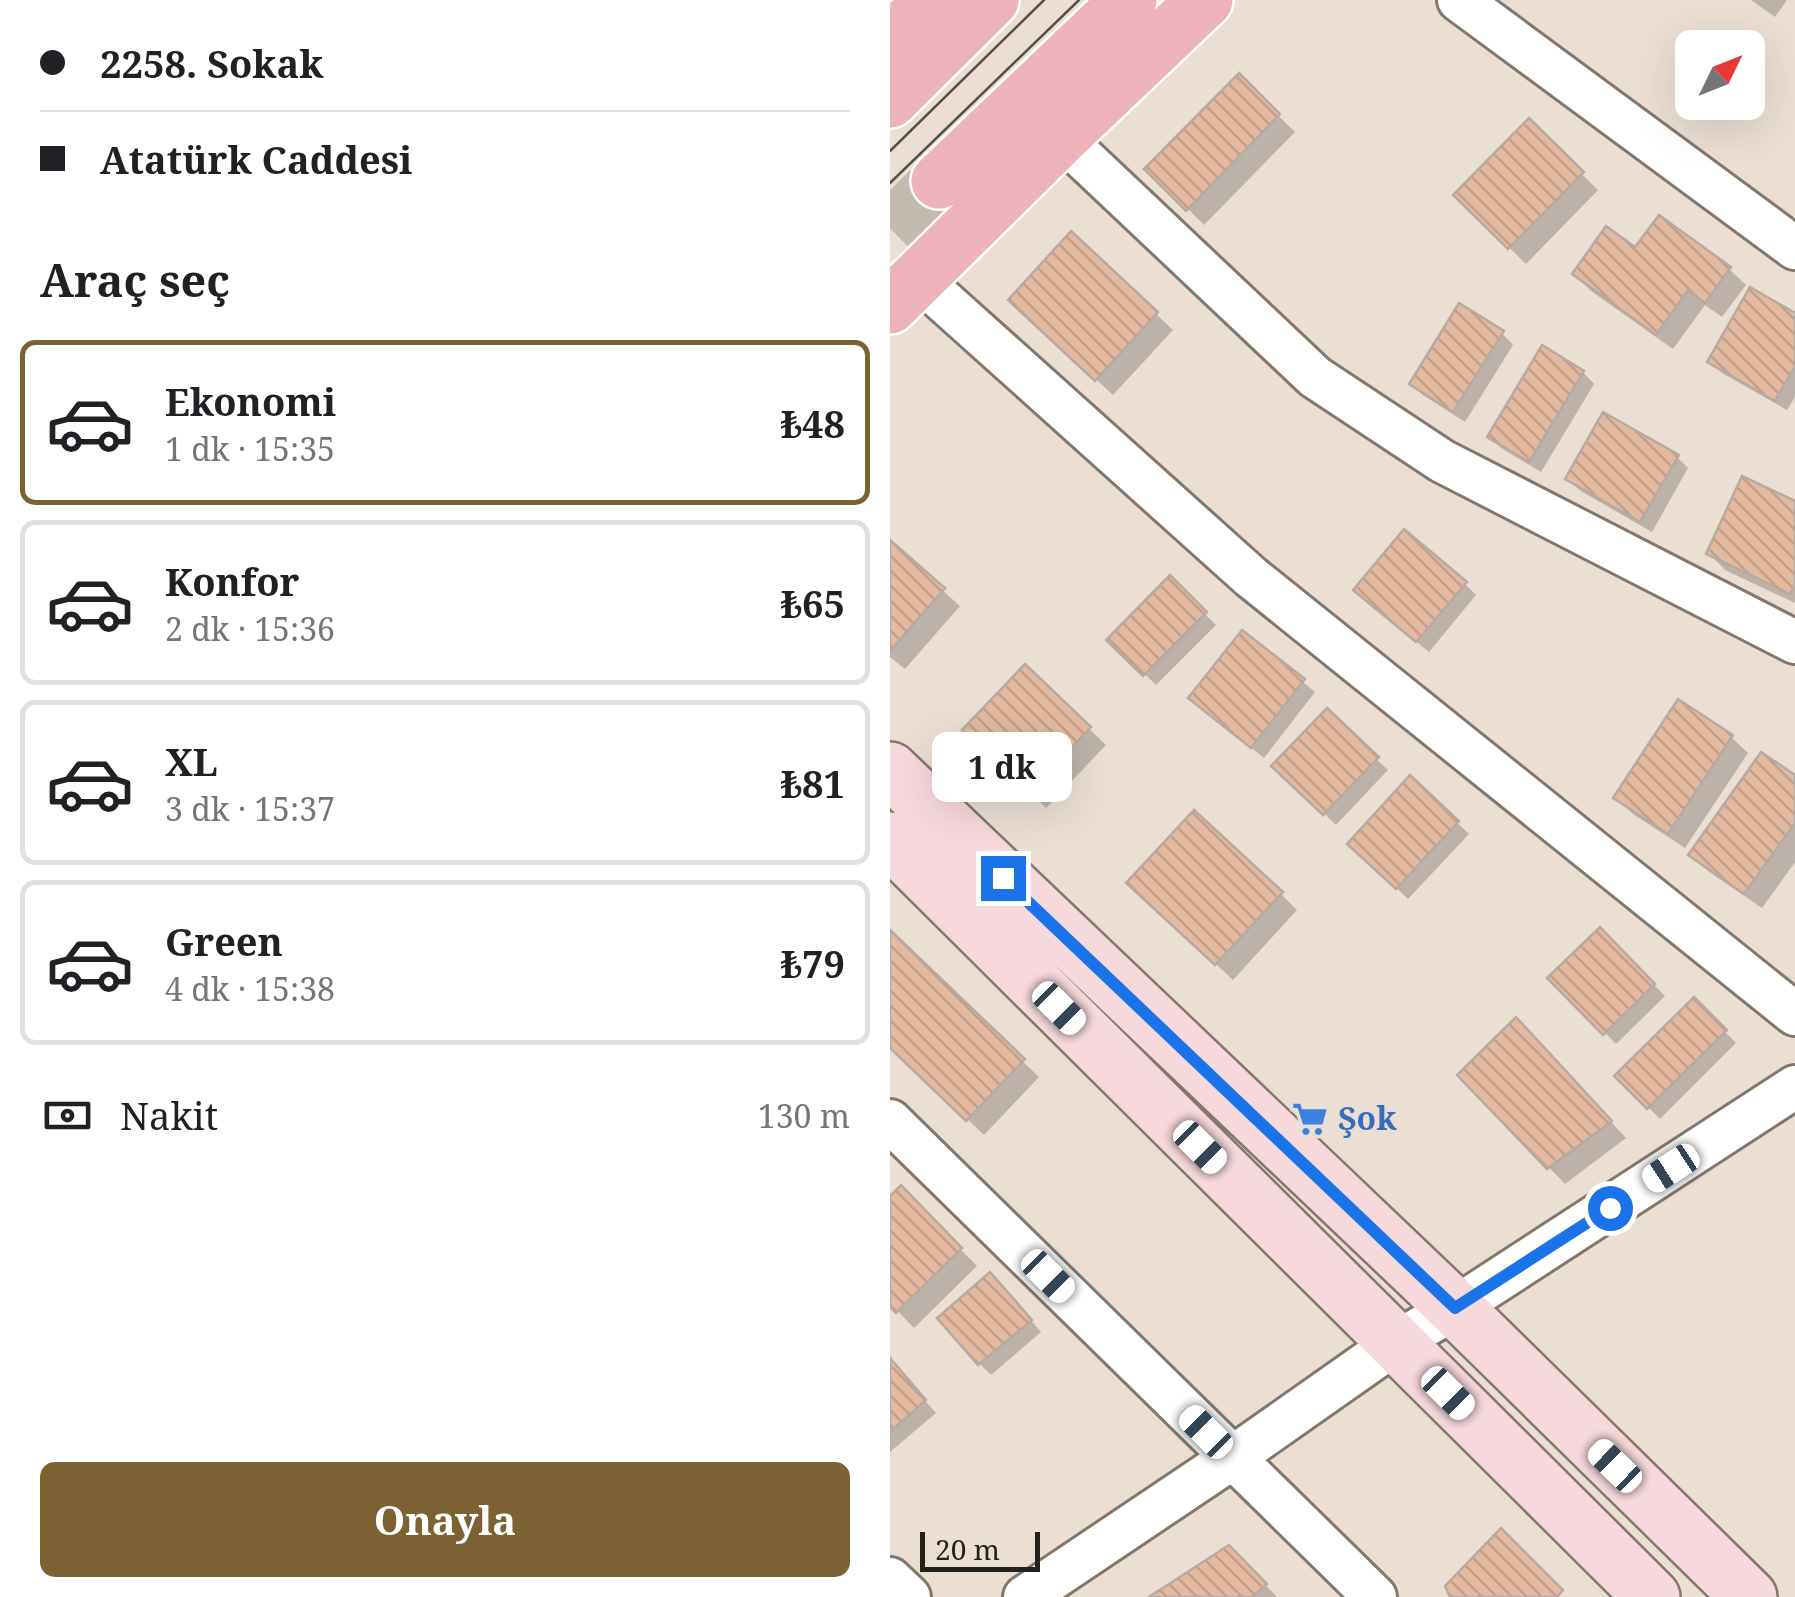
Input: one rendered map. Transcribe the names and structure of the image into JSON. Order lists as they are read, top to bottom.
{
  "places": {
    "supermarket": ["Şok"]
  },
  "scale_bar": "20 m",
  "north": "top right",
  "page": {
    "banner": ["2258. Sokak", "Atatürk Caddesi"],
    "heading": "Araç seç",
    "list": [
      {
        "name": "Ekonomi",
        "note": "1 dk · 15:35",
        "value": "₺48"
      },
      {
        "name": "Konfor",
        "note": "2 dk · 15:36",
        "value": "₺65"
      },
      {
        "name": "XL",
        "note": "3 dk · 15:37",
        "value": "₺81"
      },
      {
        "name": "Green",
        "note": "4 dk · 15:38",
        "value": "₺79"
      }
    ],
    "bubble": "1 dk",
    "pay": ["Nakit", "130 m"],
    "buttons": "Onayla",
    "scale": "20 m"
  }
}
